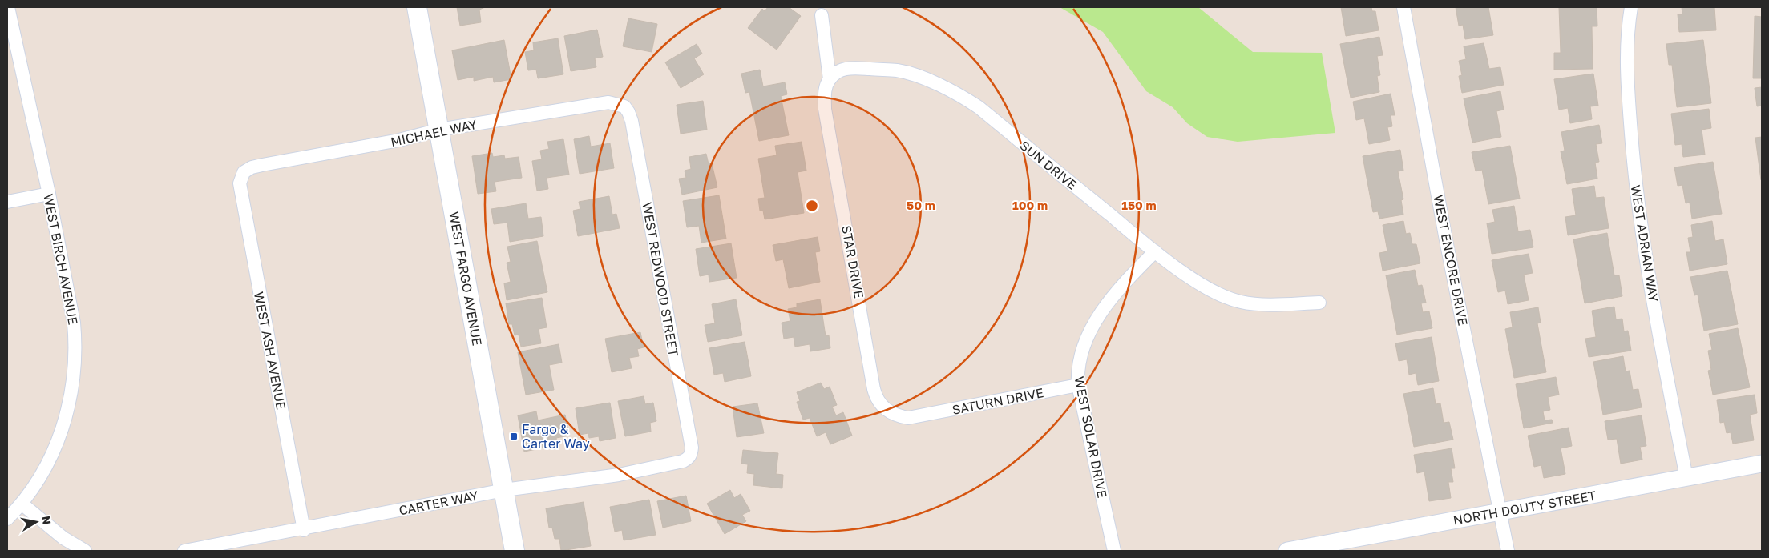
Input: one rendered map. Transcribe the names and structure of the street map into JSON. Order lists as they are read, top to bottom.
{
  "streets": {
    "main road": ["WEST FARGO AVENUE"],
    "street": [
      "MICHAEL WAY",
      "SUN DRIVE",
      "WEST ADRIAN WAY",
      "WEST BIRCH AVENUE",
      "WEST ENCORE DRIVE",
      "STAR DRIVE",
      "WEST REDWOOD STREET",
      "WEST ASH AVENUE",
      "SATURN DRIVE",
      "WEST SOLAR DRIVE",
      "CARTER WAY",
      "NORTH DOUTY STREET"
    ]
  },
  "crossings": [
    ["MICHAEL WAY", "WEST FARGO AVENUE"],
    ["MICHAEL WAY", "WEST REDWOOD STREET"],
    ["MICHAEL WAY", "WEST ASH AVENUE"],
    ["SUN DRIVE", "STAR DRIVE"],
    ["SUN DRIVE", "WEST SOLAR DRIVE"],
    ["WEST ADRIAN WAY", "NORTH DOUTY STREET"],
    ["WEST ENCORE DRIVE", "NORTH DOUTY STREET"],
    ["STAR DRIVE", "SATURN DRIVE"],
    ["WEST FARGO AVENUE", "CARTER WAY"],
    ["WEST REDWOOD STREET", "CARTER WAY"],
    ["WEST ASH AVENUE", "CARTER WAY"],
    ["SATURN DRIVE", "WEST SOLAR DRIVE"]
  ],
  "places": {
    "transit": ["Fargo & Carter Way"]
  },
  "north": "right",
  "rings": ["50 m", "100 m", "150 m"]
}
